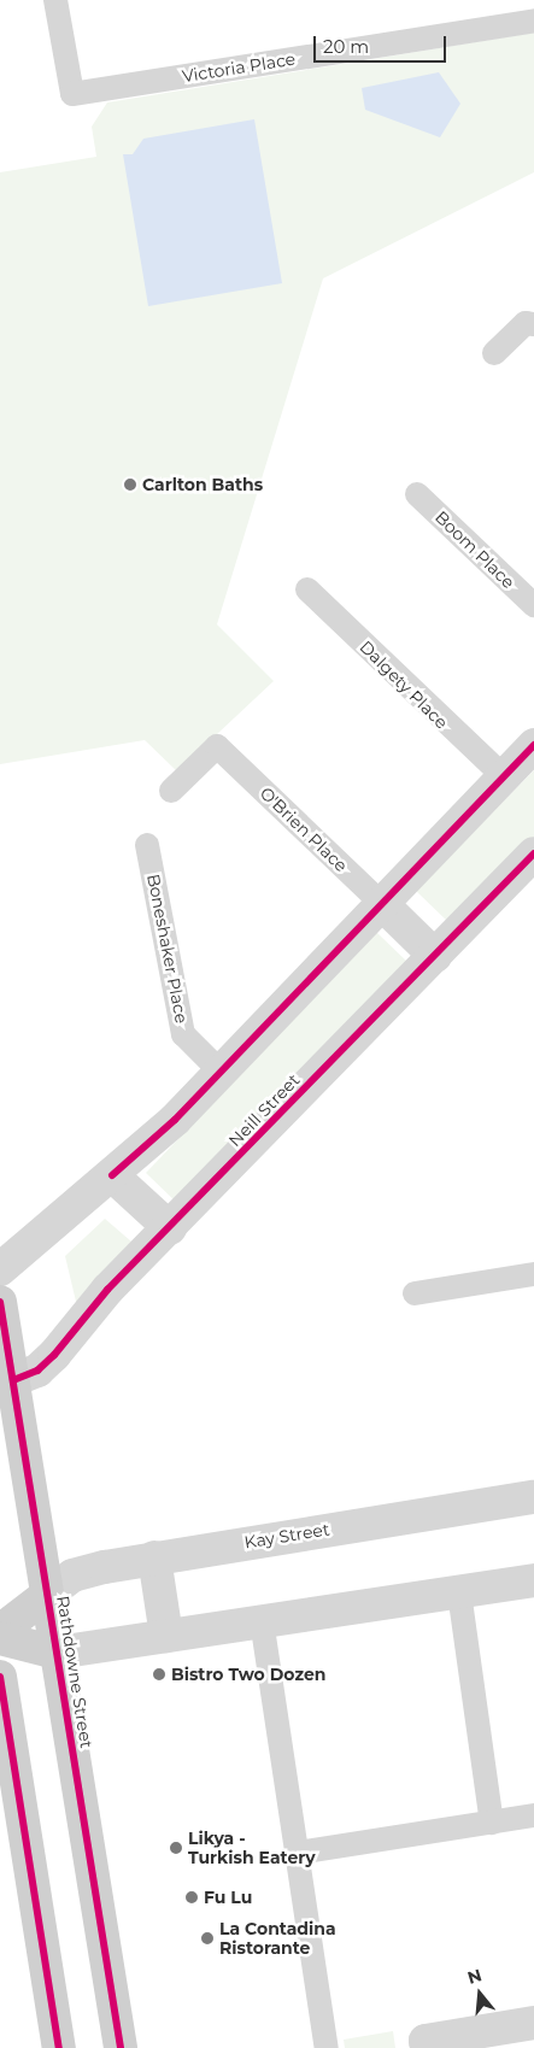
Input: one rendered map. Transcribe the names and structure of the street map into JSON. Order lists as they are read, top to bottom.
{
  "streets": {
    "main road": ["Rathdowne Street"],
    "street": ["O'Brien Place", "Neill Street", "Kay Street"],
    "lane": [
      "Victoria Place",
      "Boom Place",
      "Dalgety Place",
      "Boneshaker Place"
    ]
  },
  "crossings": [
    ["O'Brien Place", "Neill Street"],
    ["Neill Street", "Rathdowne Street"],
    ["Kay Street", "Rathdowne Street"]
  ],
  "places": [
    "Carlton Baths",
    "Bistro Two Dozen",
    "Likya - Turkish Eatery",
    "Fu Lu",
    "La Contadina Ristorante"
  ],
  "scale_bar": "20 m",
  "north": "top"
}
